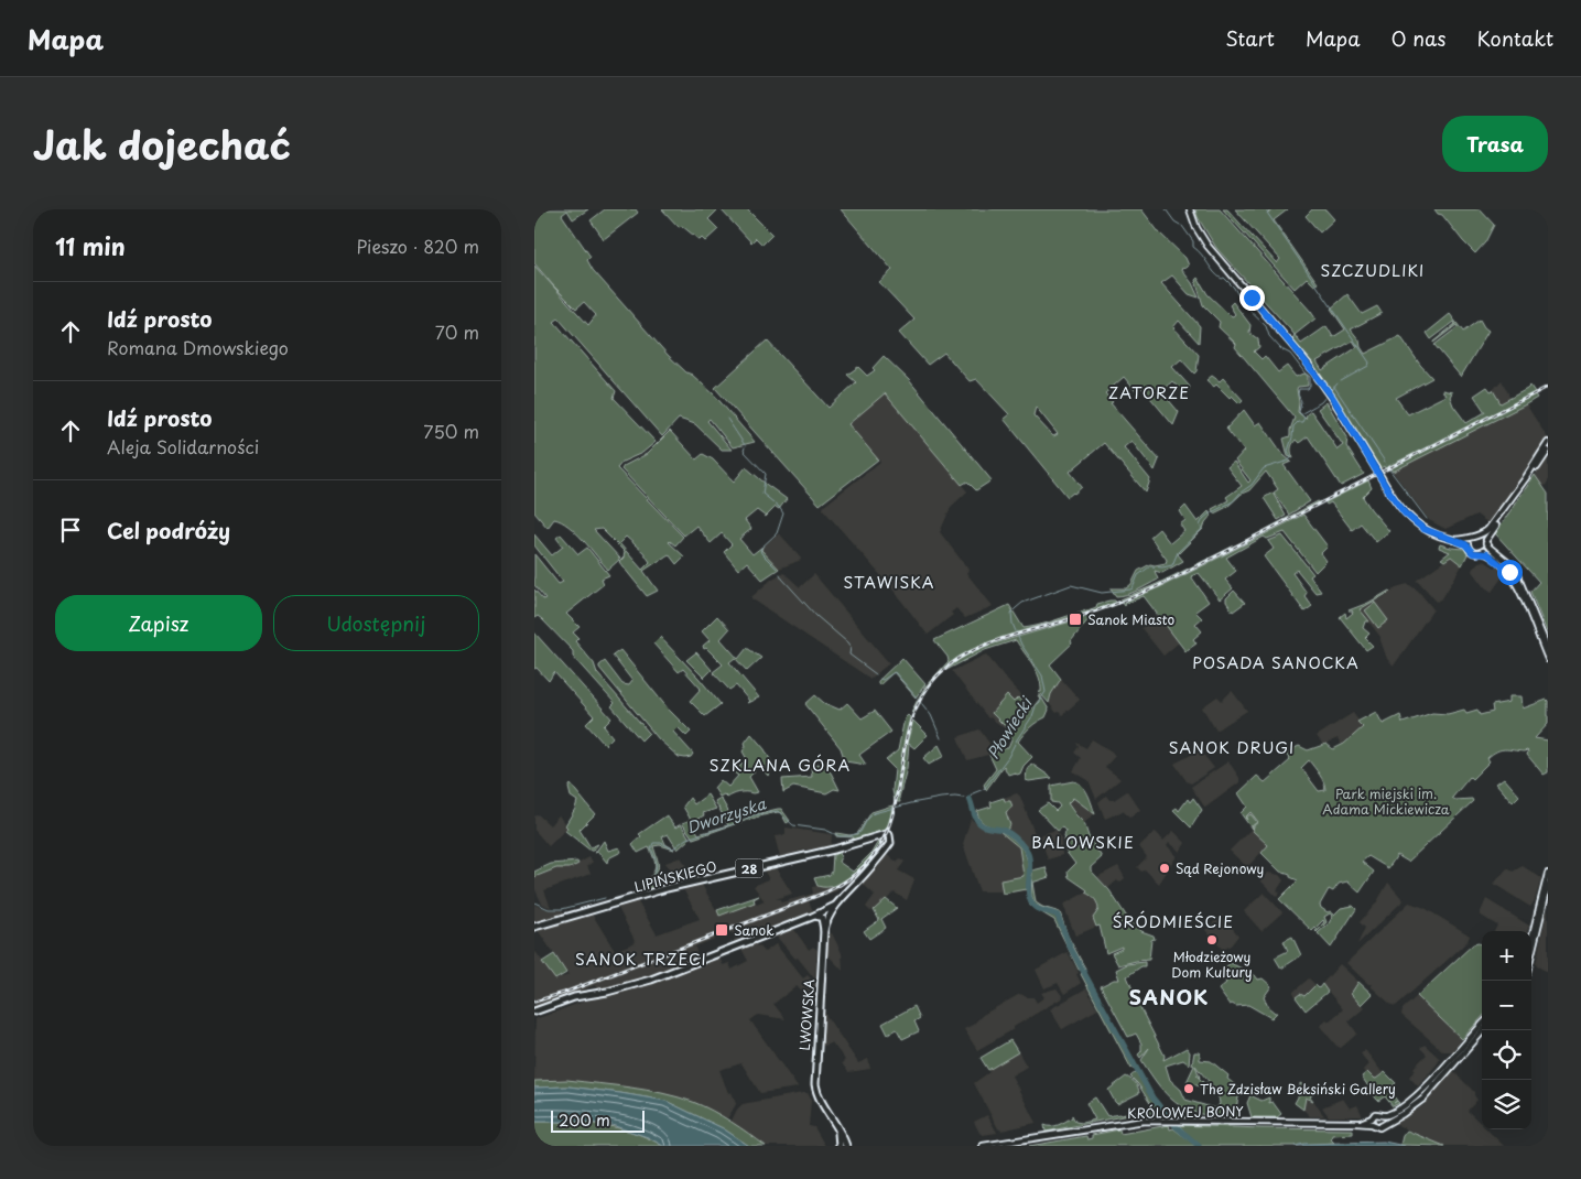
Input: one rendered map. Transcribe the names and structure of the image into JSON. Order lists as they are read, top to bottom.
{
  "streets": {
    "main road": [
      "28",
      "LIPIŃSKIEGO",
      "LWOWSKA",
      "KRÓLOWEJ BONY"
    ]
  },
  "crossings": [
    ["28", "LIPIŃSKIEGO"],
    ["28", "LWOWSKA"]
  ],
  "districts": [
    "SZCZUDLIKI",
    "ZATORZE",
    "STAWISKA",
    "POSADA SANOCKA",
    "SANOK DRUGI",
    "SZKLANA GÓRA",
    "BALOWSKIE",
    "ŚRÓDMIEŚCIE",
    "SANOK TRZECI",
    "SANOK"
  ],
  "water": ["Płowiecki", "Dworzyska"],
  "parks": ["Park miejski im. Adama Mickiewicza"],
  "places": {
    "transit": ["Sanok Miasto", "Sanok"],
    "other": ["Sąd Rejonowy", "Młodzieżowy Dom Kultury", "The Zdzisław Beksiński Gallery"]
  },
  "scale_bar": "200 m",
  "page": {
    "header": "Mapa",
    "nav": [
      "Start",
      "Mapa",
      "O nas",
      "Kontakt"
    ],
    "title": "Jak dojechać",
    "buttons": [
      "Trasa",
      ["Zapisz", "Udostępnij"]
    ],
    "heading": ["11 min", "Pieszo · 820 m"],
    "list": [
      ["Idź prosto", "Romana Dmowskiego", "70 m"],
      ["Idź prosto", "Aleja Solidarności", "750 m"],
      "Cel podróży"
    ],
    "map_buttons": ["+", "−"],
    "scale": "200 m"
  }
}
